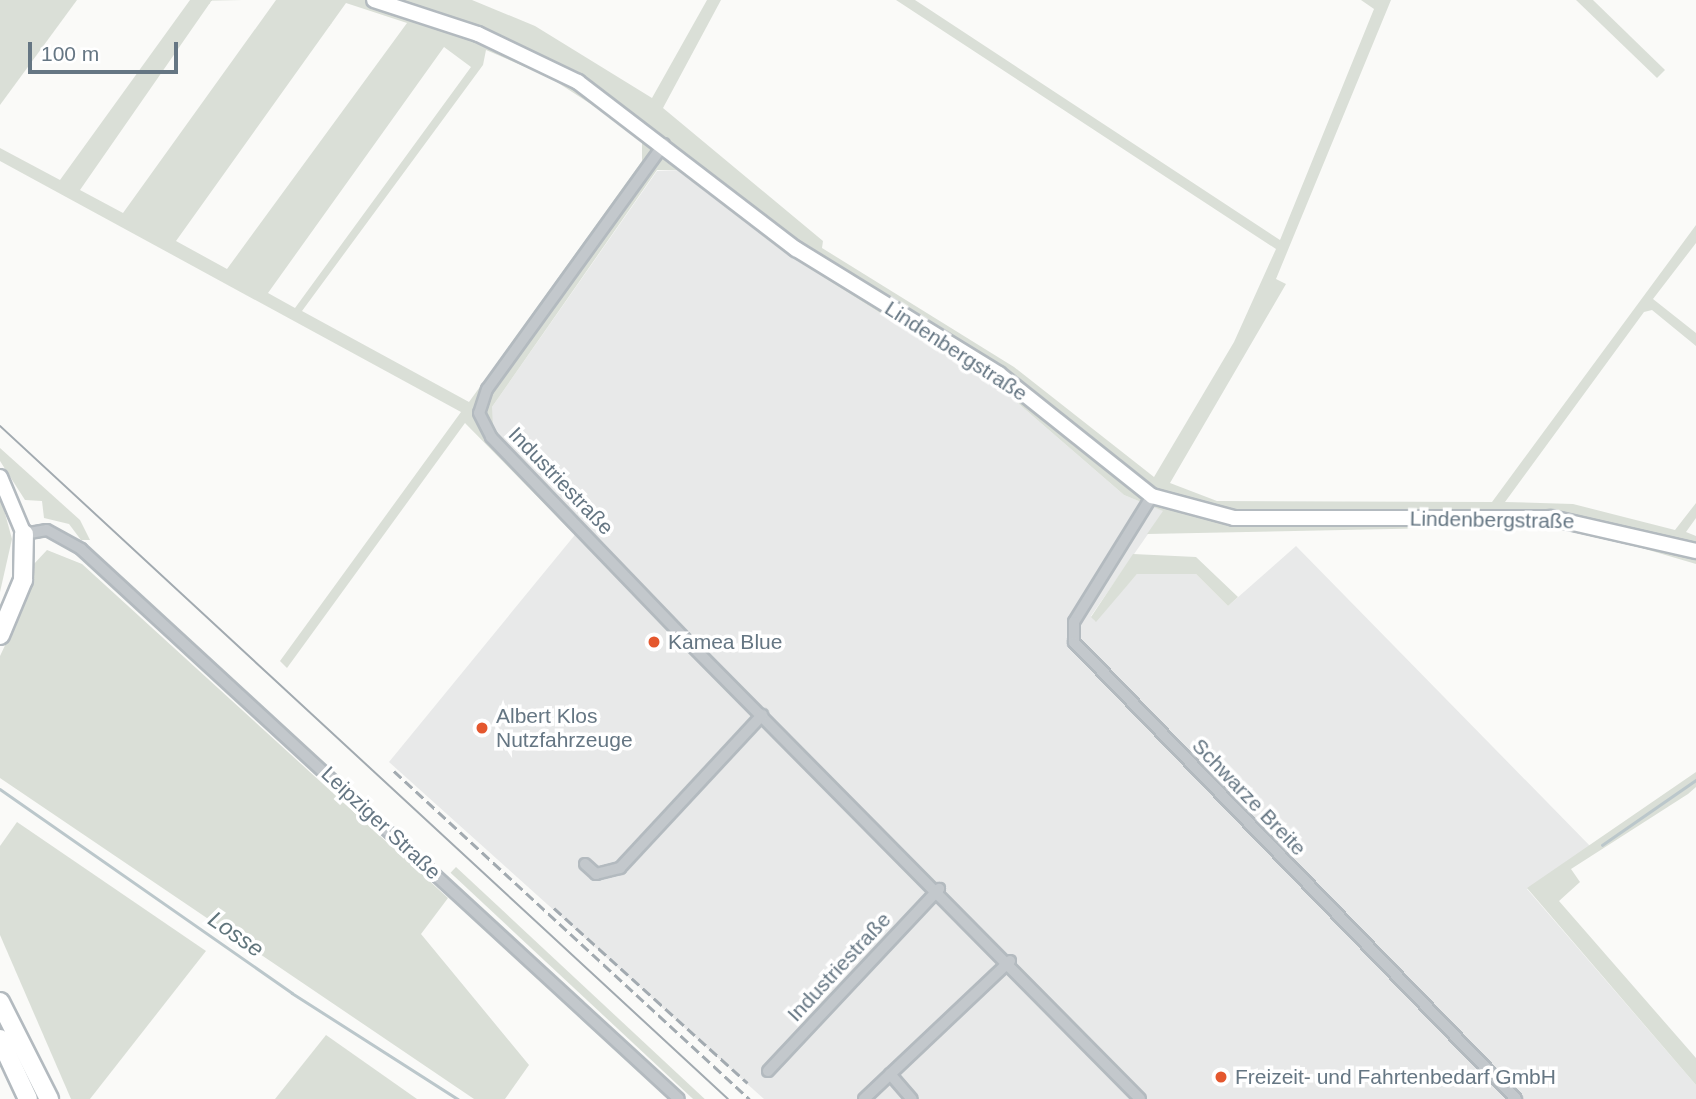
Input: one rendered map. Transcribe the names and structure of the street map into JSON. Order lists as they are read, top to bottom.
{
  "streets": {
    "main road": ["Lindenbergstraße"],
    "street": ["Industriestraße", "Schwarze Breite", "Leipziger Straße"]
  },
  "crossings": [
    ["Lindenbergstraße", "Industriestraße"],
    ["Lindenbergstraße", "Schwarze Breite"]
  ],
  "water": ["Losse"],
  "places": ["Kamea Blue", "Albert Klos Nutzfahrzeuge", "Freizeit- und Fahrtenbedarf GmbH"],
  "scale_bar": "100 m"
}
